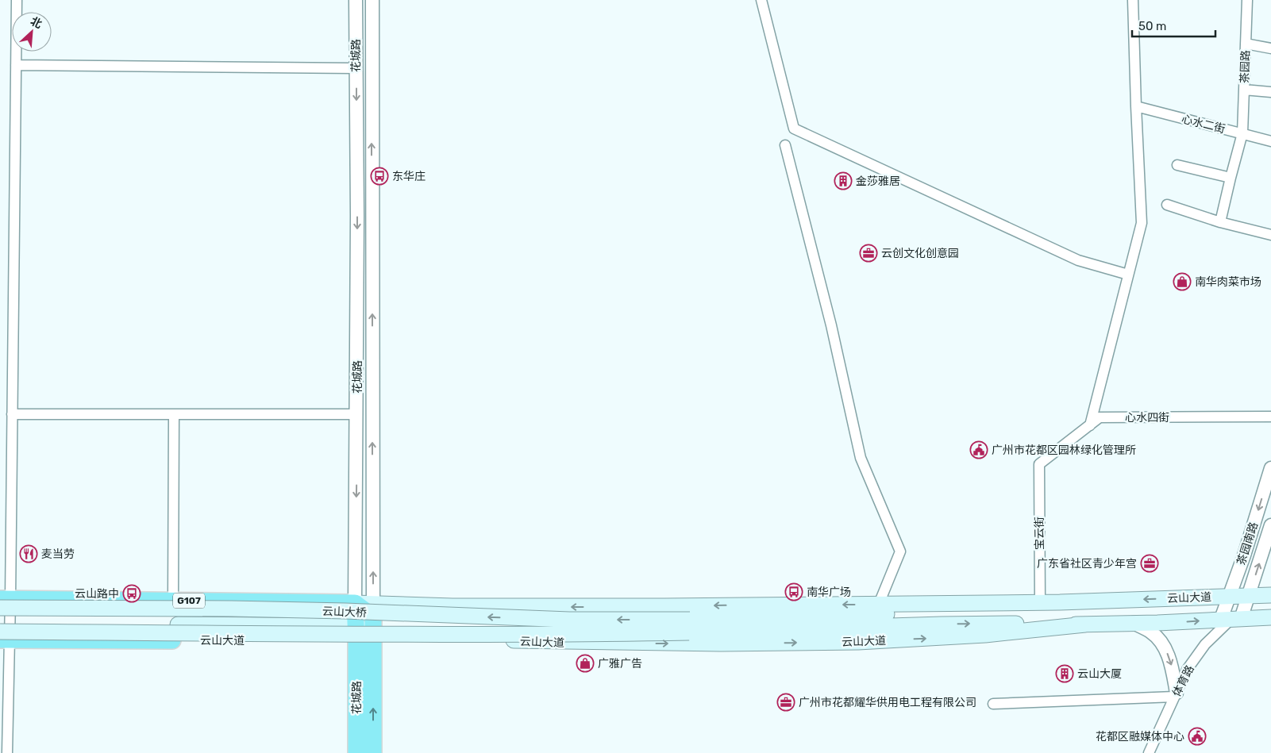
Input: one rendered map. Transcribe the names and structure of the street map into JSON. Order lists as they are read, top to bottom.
{
  "streets": {
    "highway": ["花城路", "云山大道", "G107"],
    "main road": ["云山大桥"],
    "street": [
      "茶园路",
      "心水二街",
      "心水四街",
      "宝云街",
      "茶园南路",
      "体育路"
    ]
  },
  "crossings": [
    ["花城路", "云山大道"],
    ["花城路", "G107"],
    ["茶园路", "心水二街"],
    ["心水四街", "宝云街"],
    ["宝云街", "云山大道"],
    ["茶园南路", "云山大道"],
    ["茶园南路", "体育路"],
    ["云山大道", "云山大桥"],
    ["云山大道", "体育路"],
    ["G107", "云山大桥"]
  ],
  "places": {
    "bus stop": ["东华庄", "南华广场", "云山路中"],
    "building": ["金莎雅居", "云山大厦"],
    "office": ["云创文化创意园", "广东省社区青少年宫", "广州市花都耀华供用电工程有限公司"],
    "shop": ["南华肉菜市场", "广雅广告"],
    "public building": ["广州市花都区园林绿化管理所", "花都区融媒体中心"],
    "restaurant": ["麦当劳"]
  },
  "scale_bar": "50 m",
  "north": "top right"
}
